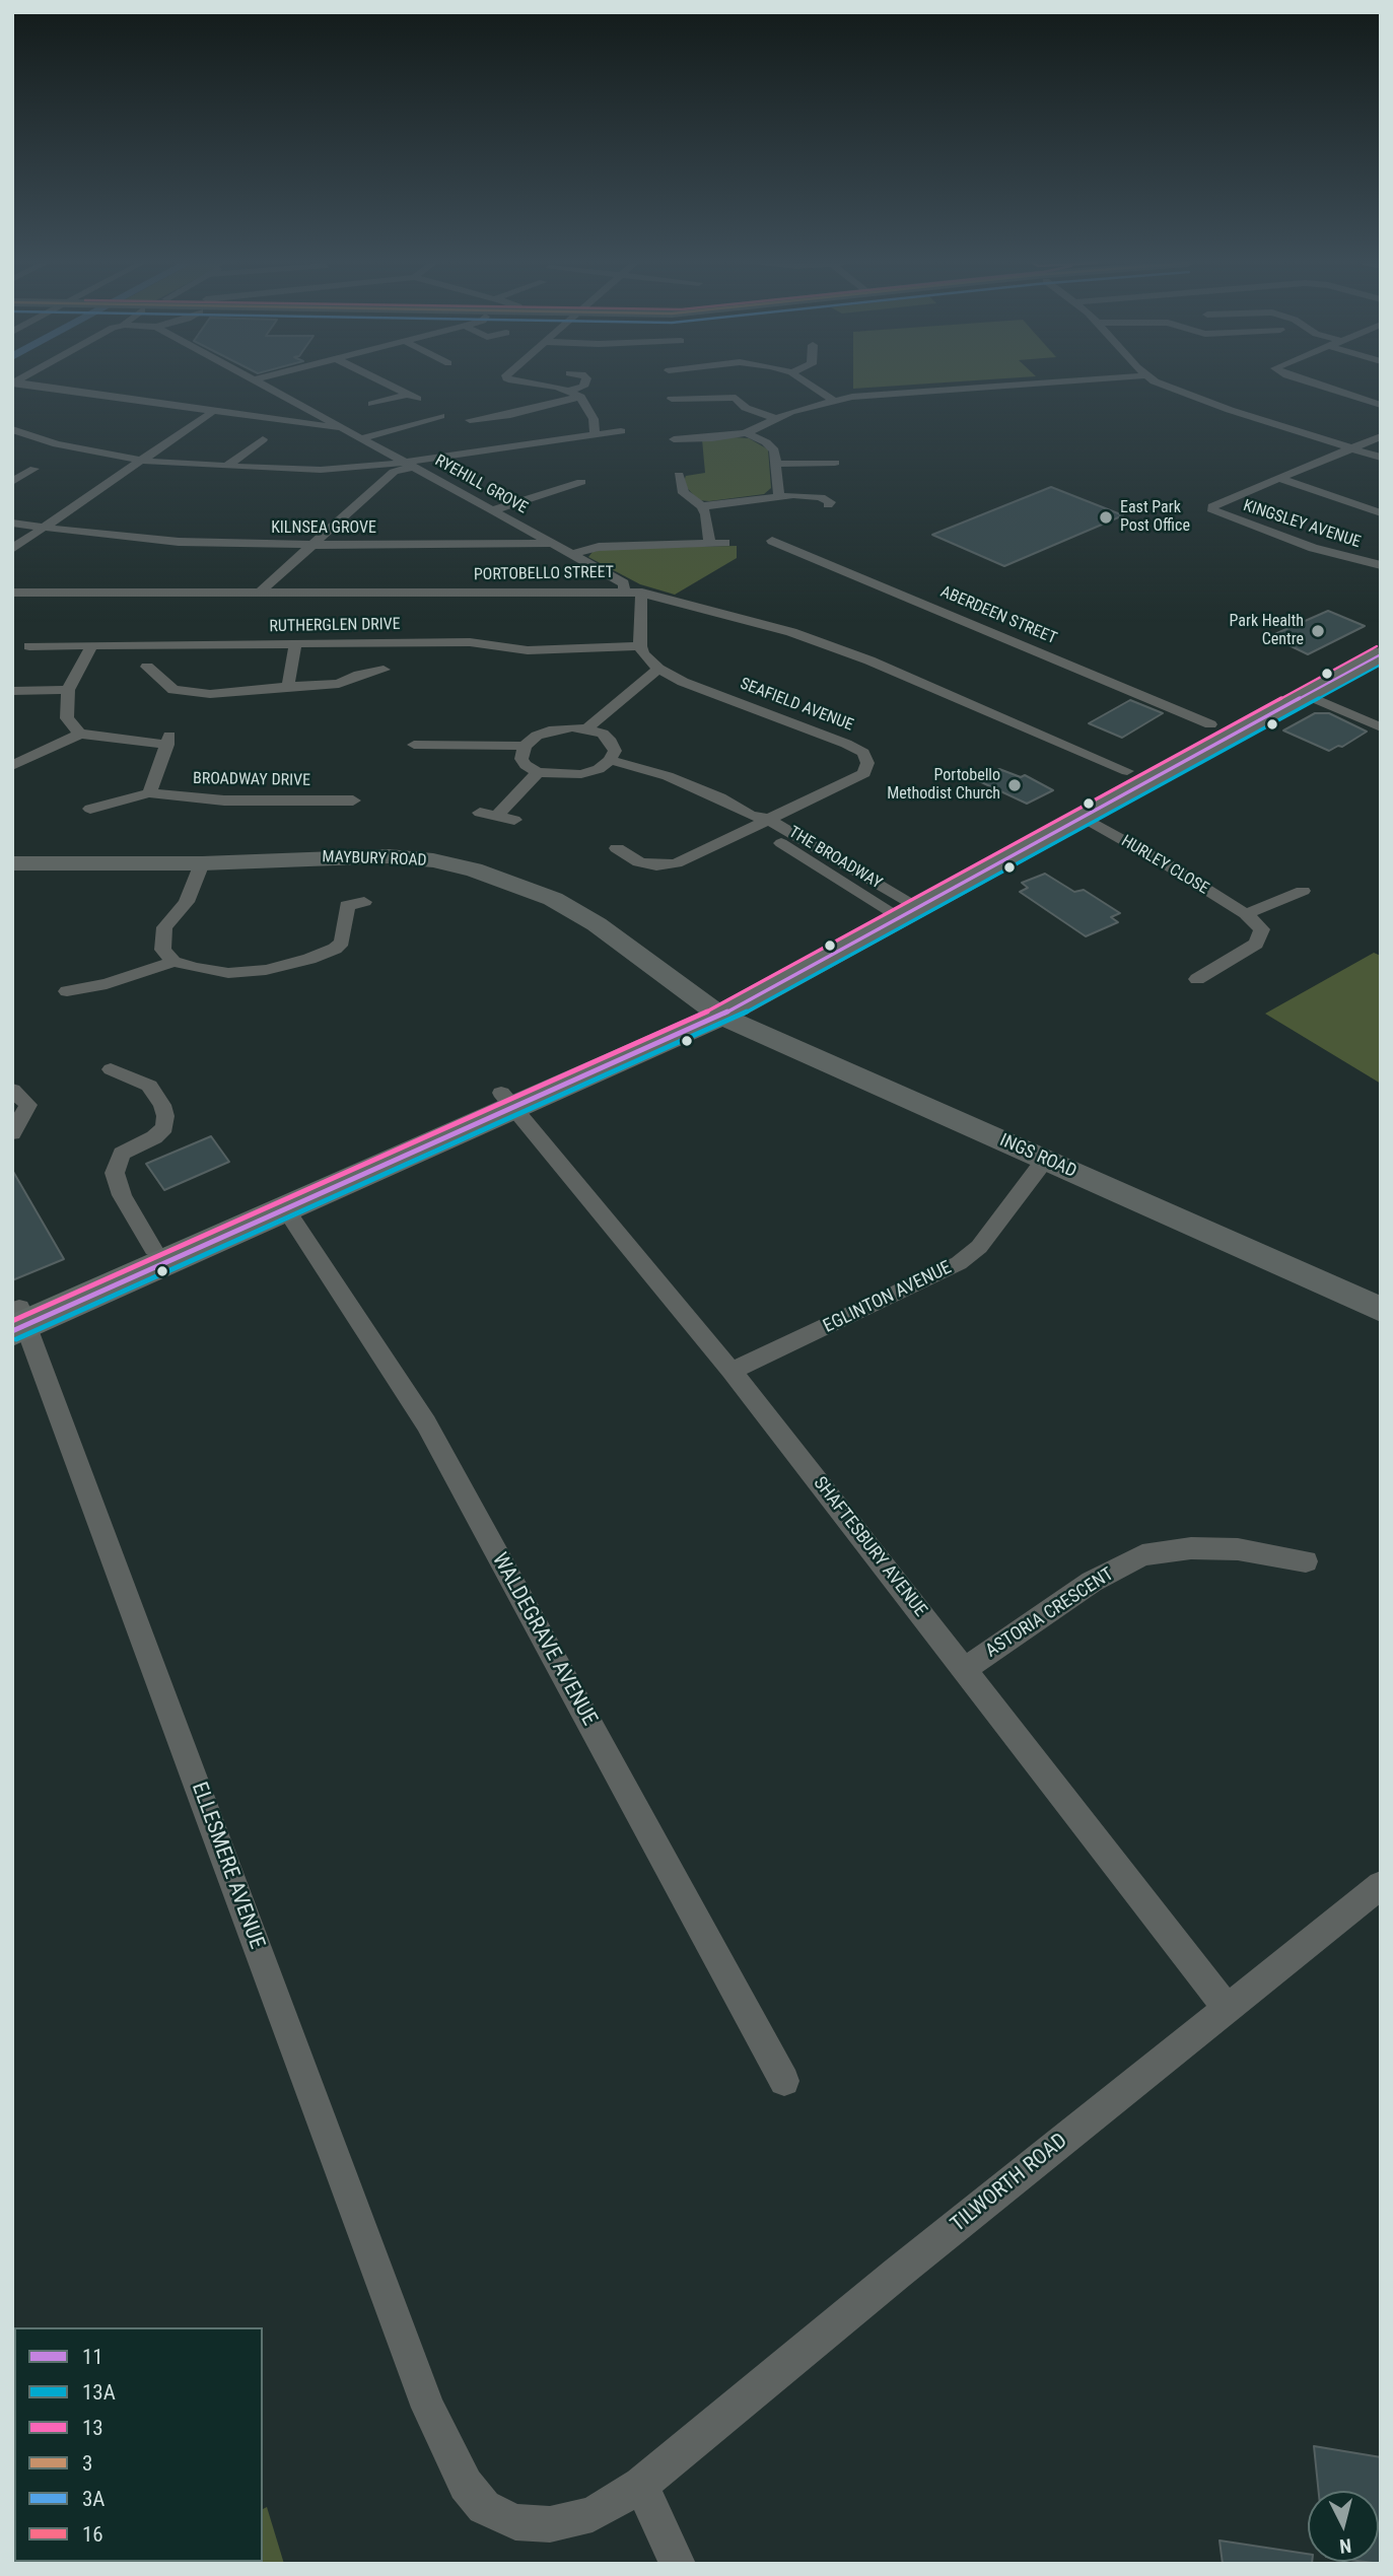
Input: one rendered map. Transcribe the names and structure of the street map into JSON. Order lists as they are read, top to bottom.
{
  "streets": {
    "street": [
      "RYEHILL GROVE",
      "KINGSLEY AVENUE",
      "KILNSEA GROVE",
      "PORTOBELLO STREET",
      "ABERDEEN STREET",
      "RUTHERGLEN DRIVE",
      "SEAFIELD AVENUE",
      "BROADWAY DRIVE",
      "THE BROADWAY",
      "MAYBURY ROAD",
      "HURLEY CLOSE",
      "INGS ROAD",
      "EGLINTON AVENUE",
      "SHAFTESBURY AVENUE",
      "ASTORIA CRESCENT",
      "WALDEGRAVE AVENUE",
      "ELLESMERE AVENUE",
      "TILWORTH ROAD"
    ]
  },
  "crossings": [
    ["RYEHILL GROVE", "KILNSEA GROVE"],
    ["RYEHILL GROVE", "PORTOBELLO STREET"],
    ["RUTHERGLEN DRIVE", "SEAFIELD AVENUE"],
    ["SEAFIELD AVENUE", "THE BROADWAY"],
    ["MAYBURY ROAD", "INGS ROAD"],
    ["INGS ROAD", "EGLINTON AVENUE"],
    ["EGLINTON AVENUE", "SHAFTESBURY AVENUE"],
    ["SHAFTESBURY AVENUE", "ASTORIA CRESCENT"],
    ["SHAFTESBURY AVENUE", "TILWORTH ROAD"],
    ["ELLESMERE AVENUE", "TILWORTH ROAD"]
  ],
  "places": ["East Park Post Office", "Park Health Centre", "Portobello Methodist Church"],
  "lines": ["transit line 13", "transit line 11", "transit line 13A"],
  "legend": [
    "11",
    "13A",
    "13",
    "3",
    "3A",
    "16"
  ],
  "north": "bottom"
}
